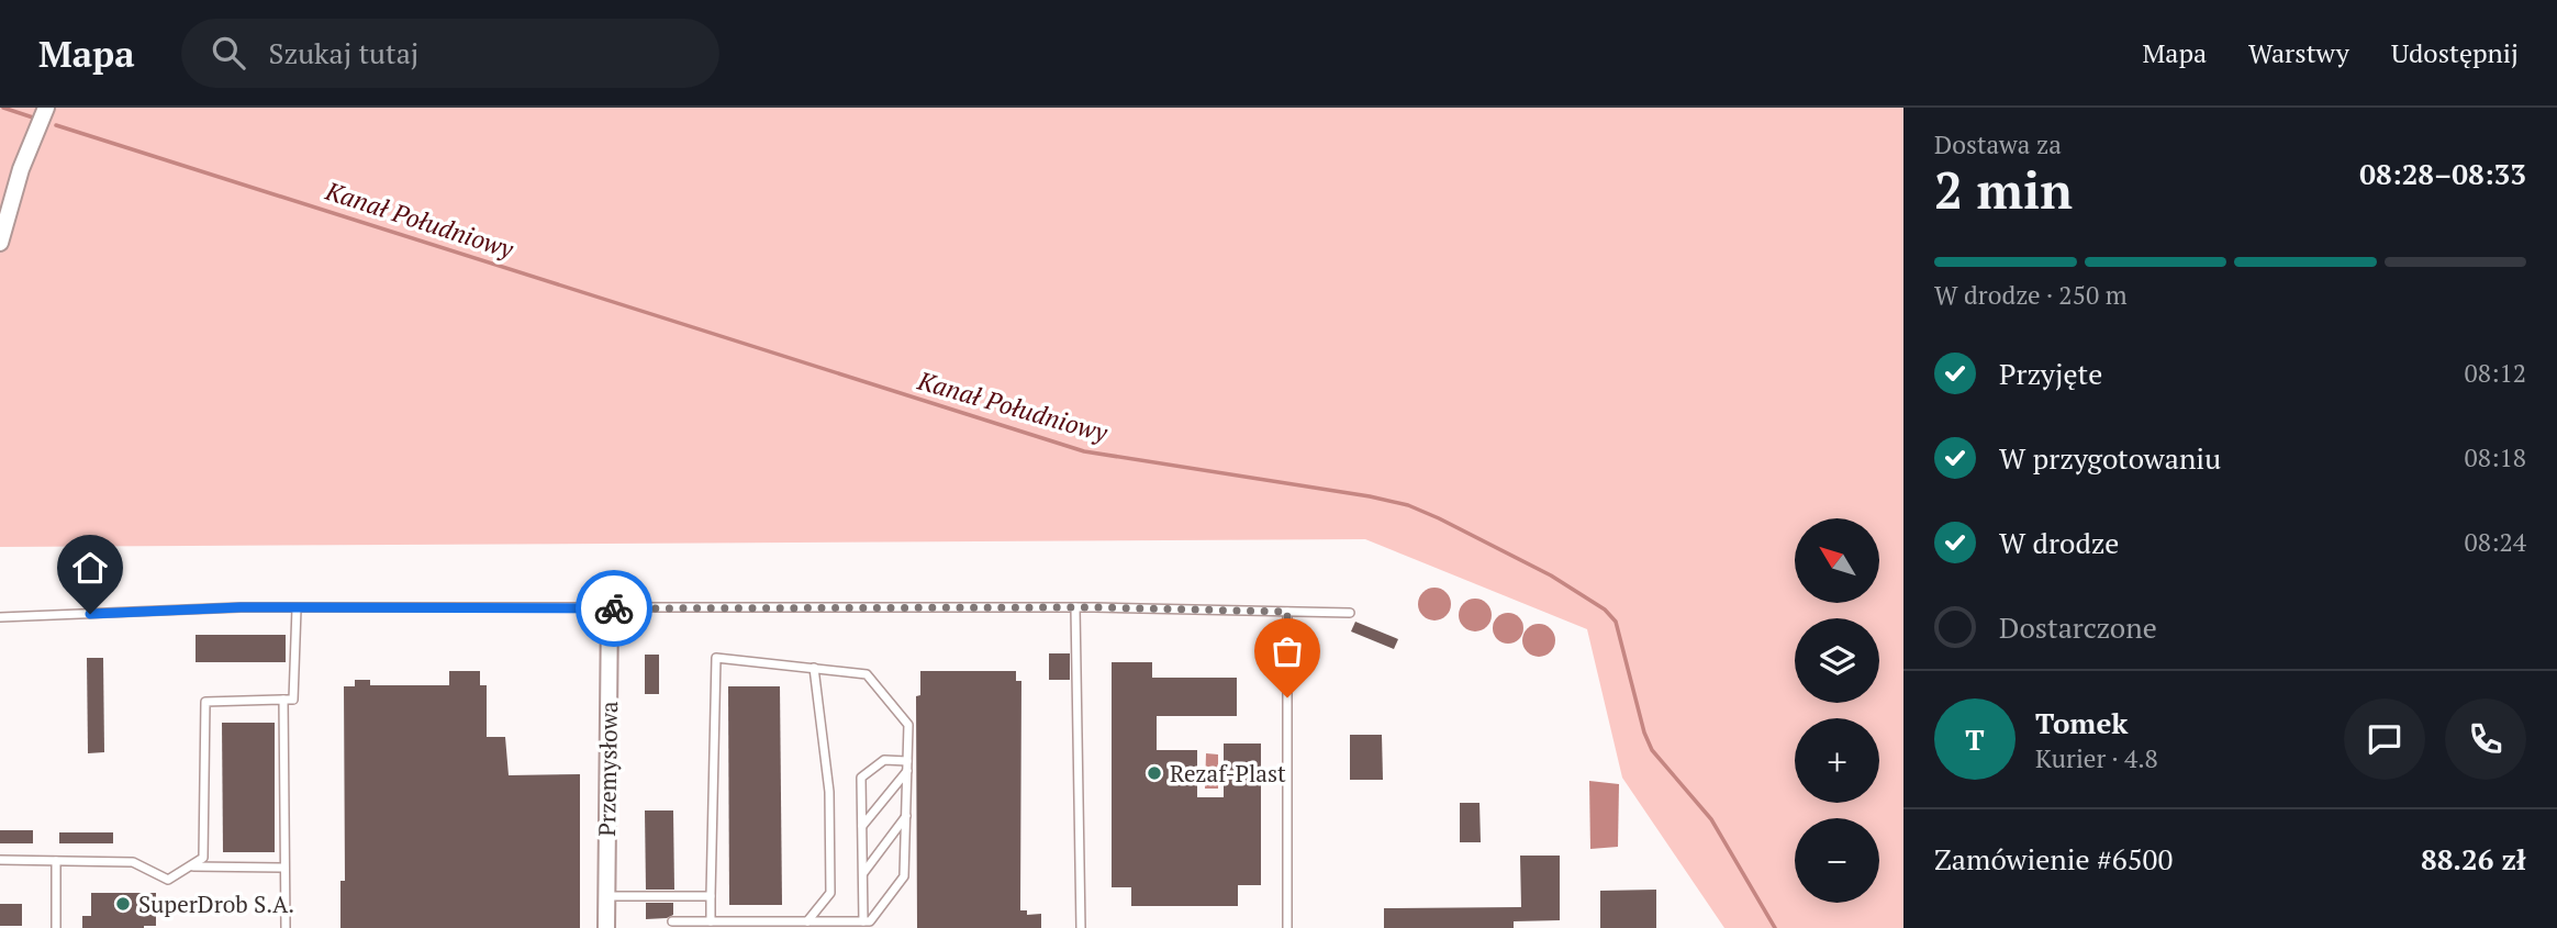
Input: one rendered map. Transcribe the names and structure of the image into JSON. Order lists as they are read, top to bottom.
{
  "streets": {
    "street": ["Przemysłowa"]
  },
  "water": ["Kanał Południowy"],
  "places": ["Rezaf-Plast", "SuperDrob S.A."],
  "north": "top left",
  "page": {
    "header": "Mapa",
    "search": "Szukaj tutaj",
    "nav": ["Mapa", "Warstwy", "Udostępnij"],
    "heading": ["2 min", "Dostawa za", "08:28–08:33"],
    "panel": [
      "Tomek",
      "Kurier · 4.8",
      "Zamówienie #6500",
      "88.26 zł"
    ],
    "bar": "W drodze · 250 m",
    "list": [
      ["Przyjęte", "08:12"],
      ["W przygotowaniu", "08:18"],
      ["W drodze", "08:24"],
      "Dostarczone"
    ],
    "map_buttons": ["+", "−"],
    "round": "T"
  }
}
